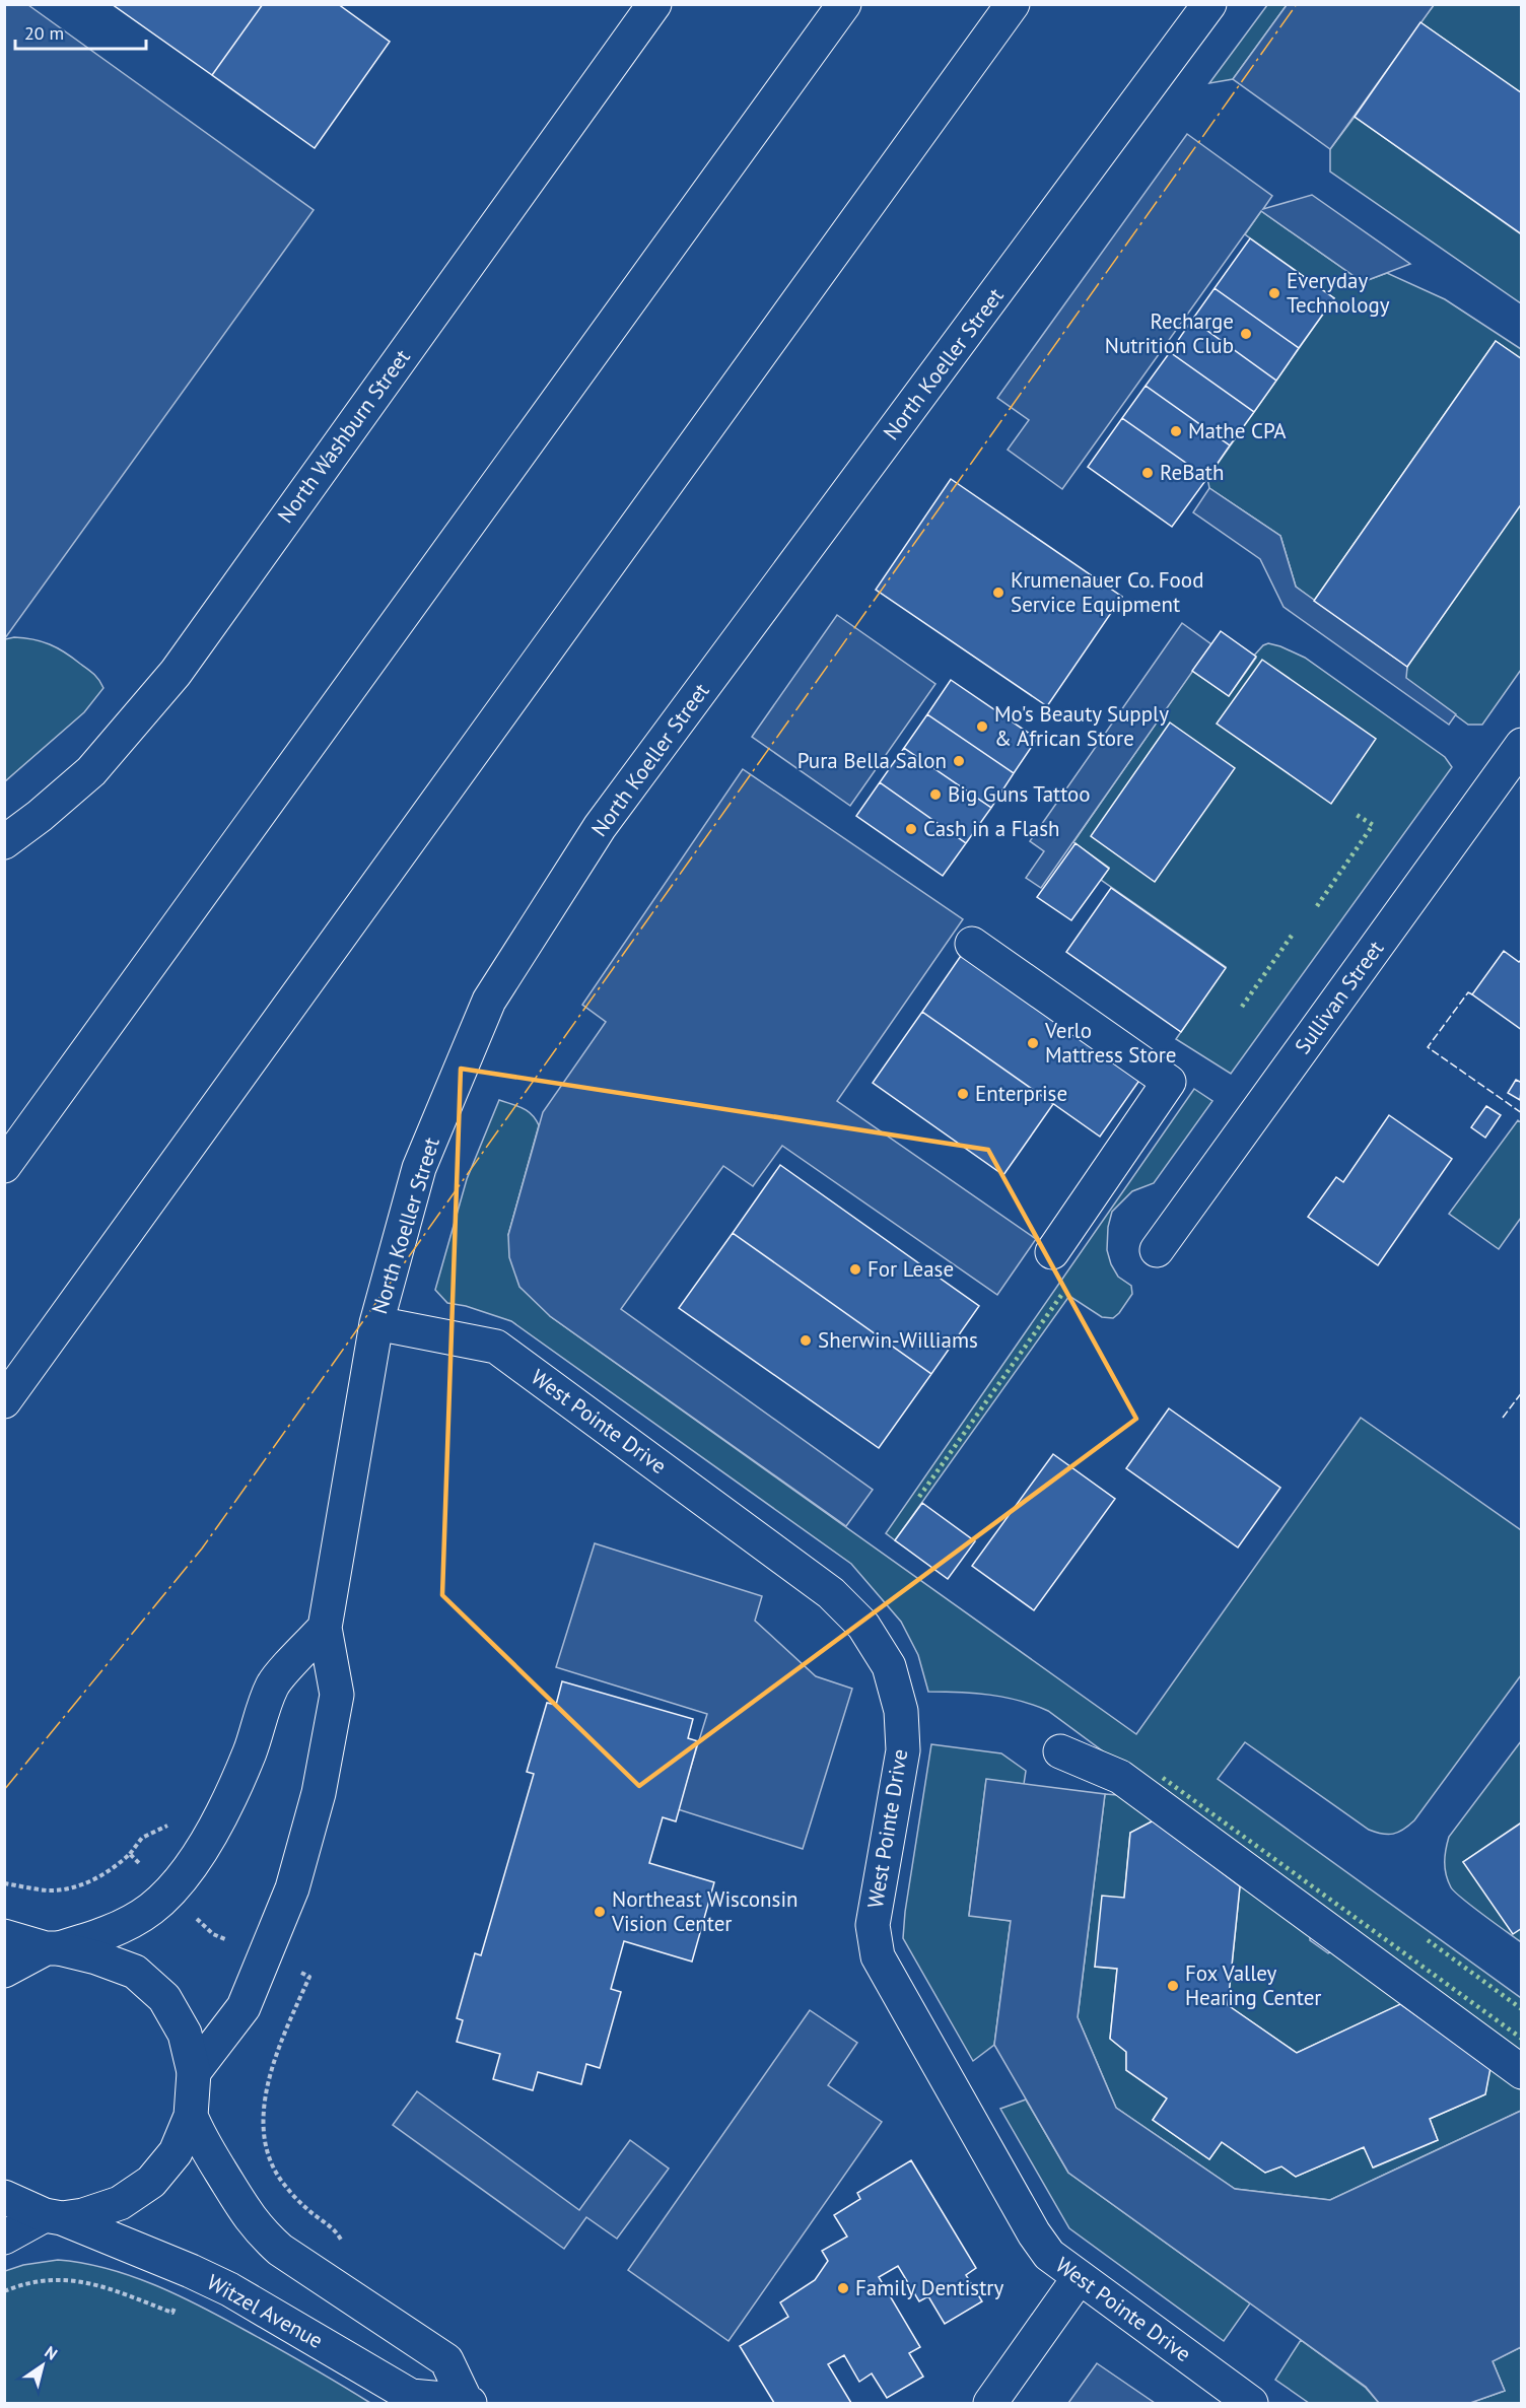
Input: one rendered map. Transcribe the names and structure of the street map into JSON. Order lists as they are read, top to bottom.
{
  "streets": {
    "main road": [
      "North Koeller Street",
      "North Washburn Street",
      "Sullivan Street",
      "West Pointe Drive",
      "Witzel Avenue"
    ]
  },
  "crossings": [
    ["North Koeller Street", "West Pointe Drive"]
  ],
  "places": [
    "Everyday Technology",
    "Recharge Nutrition Club",
    "Mathe CPA",
    "ReBath",
    "Krumenauer Co. Food Service Equipment",
    "Mo's Beauty Supply & African Store",
    "Pura Bella Salon",
    "Big Guns Tattoo",
    "Cash in a Flash",
    "Verlo Mattress Store",
    "Enterprise",
    "For Lease",
    "Sherwin-Williams",
    "Northeast Wisconsin Vision Center",
    "Fox Valley Hearing Center",
    "Family Dentistry"
  ],
  "scale_bar": "20 m",
  "north": "top right"
}
